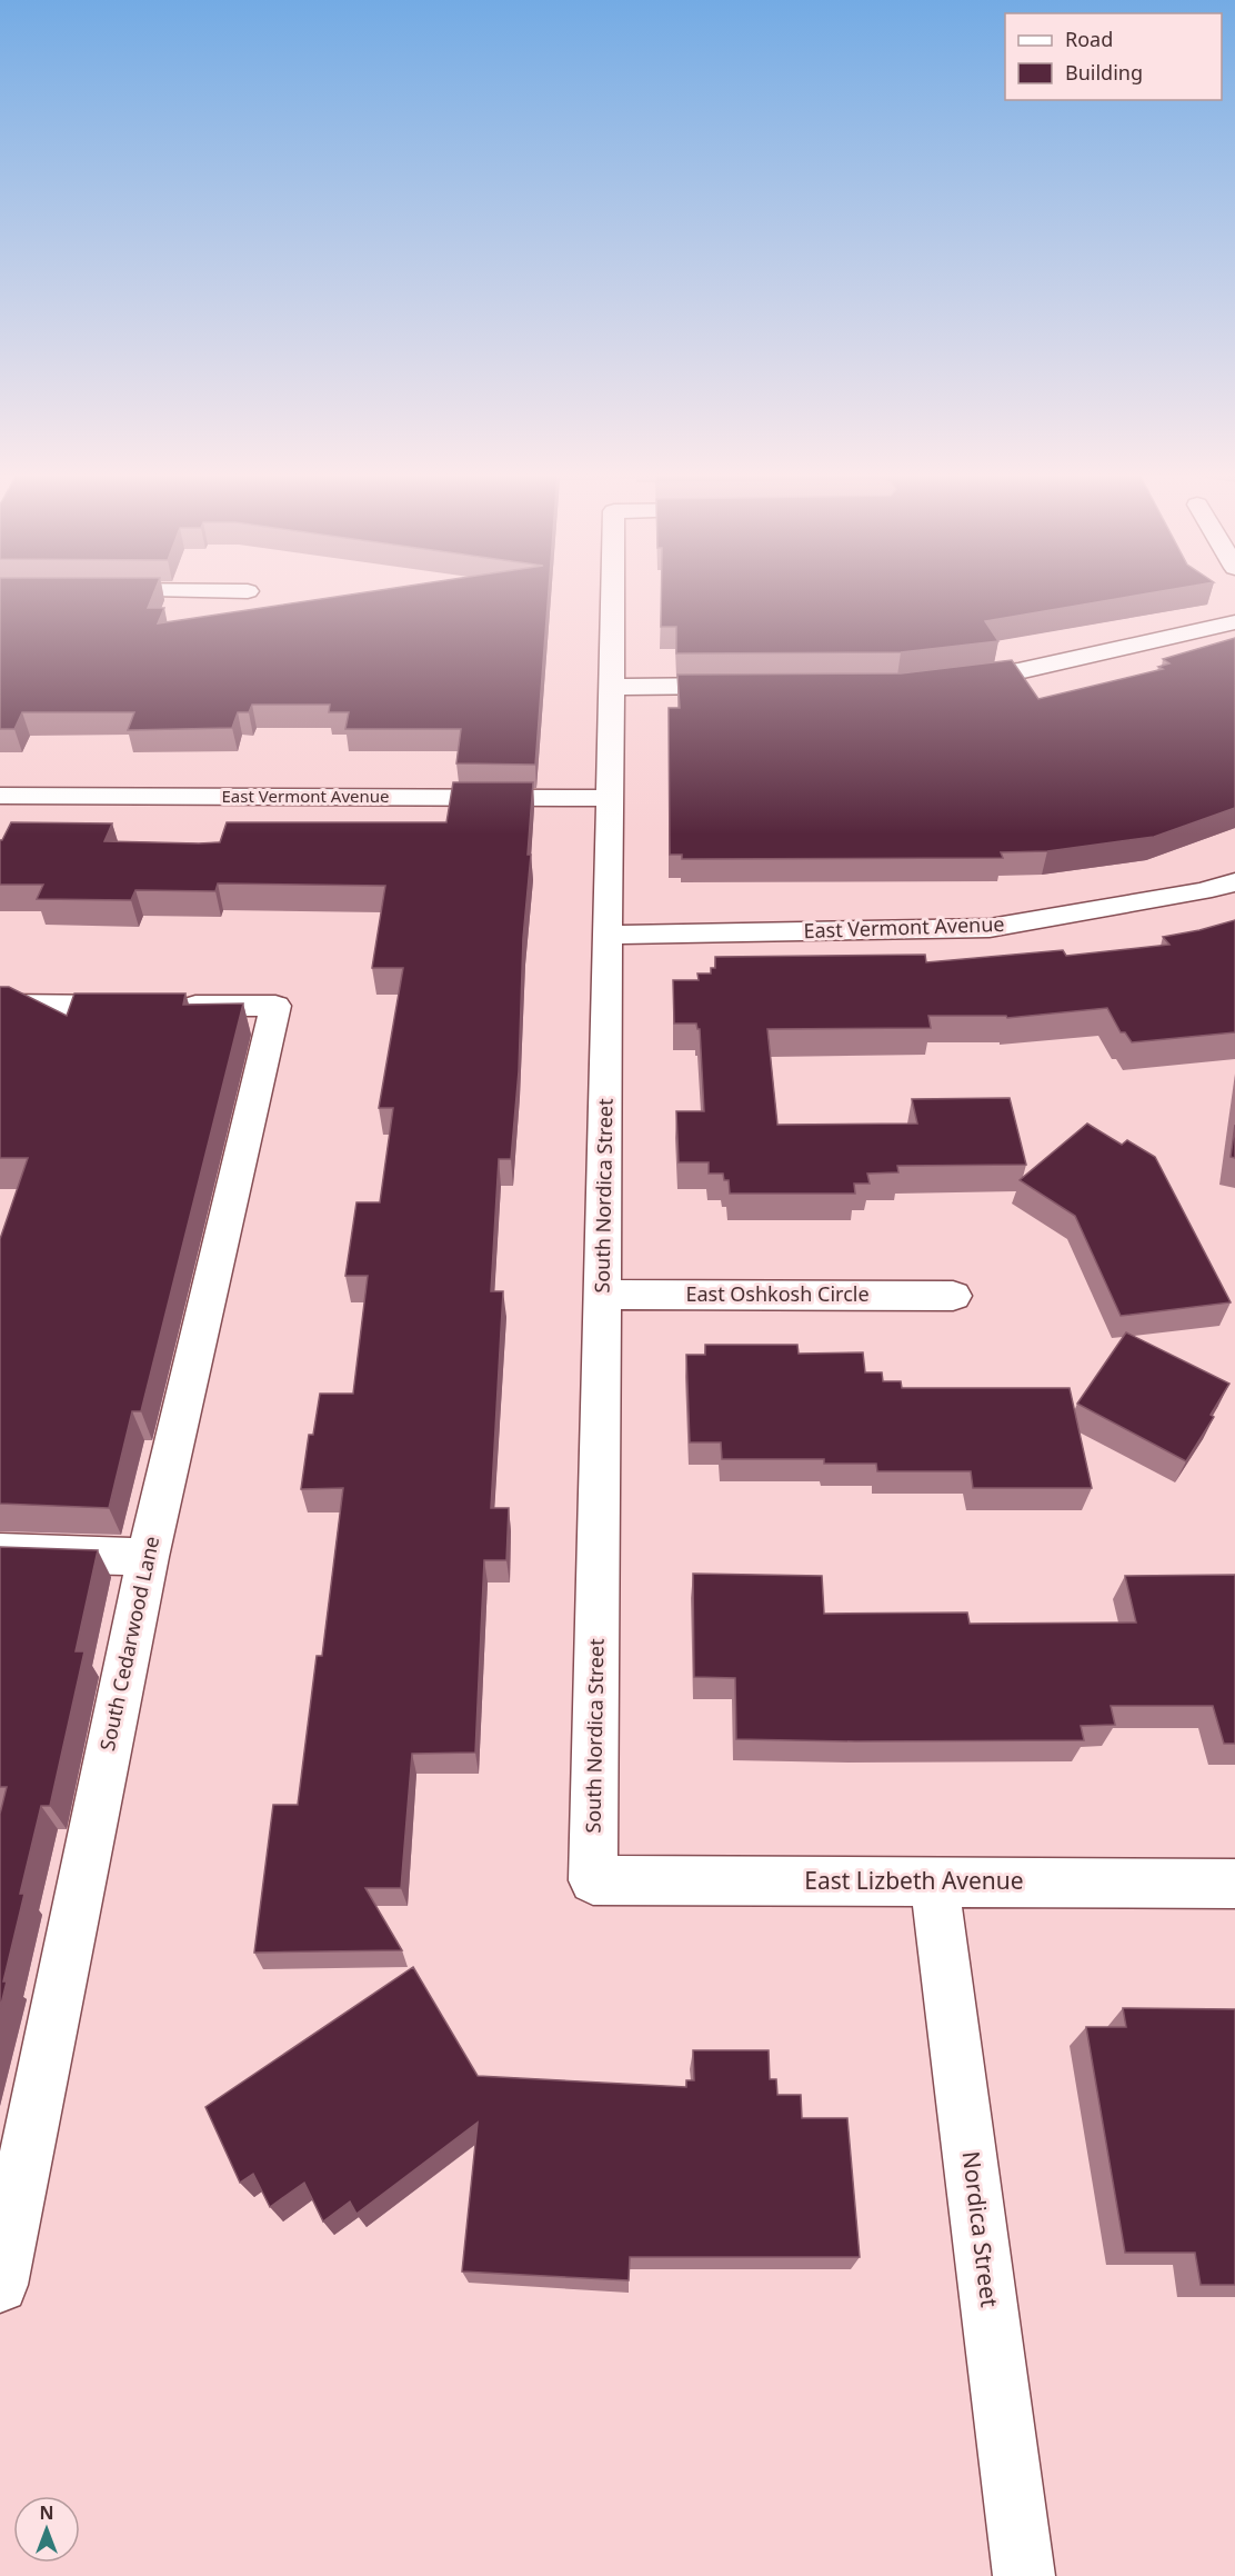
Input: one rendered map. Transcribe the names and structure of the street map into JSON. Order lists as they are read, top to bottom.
{
  "streets": {
    "street": [
      "East Vermont Avenue",
      "South Nordica Street",
      "East Oshkosh Circle",
      "South Cedarwood Lane",
      "East Lizbeth Avenue",
      "Nordica Street"
    ]
  },
  "crossings": [
    ["East Vermont Avenue", "South Nordica Street"],
    ["South Nordica Street", "East Oshkosh Circle"],
    ["South Nordica Street", "East Lizbeth Avenue"],
    ["East Lizbeth Avenue", "Nordica Street"]
  ],
  "legend": ["Road", "Building"],
  "north": "top"
}
